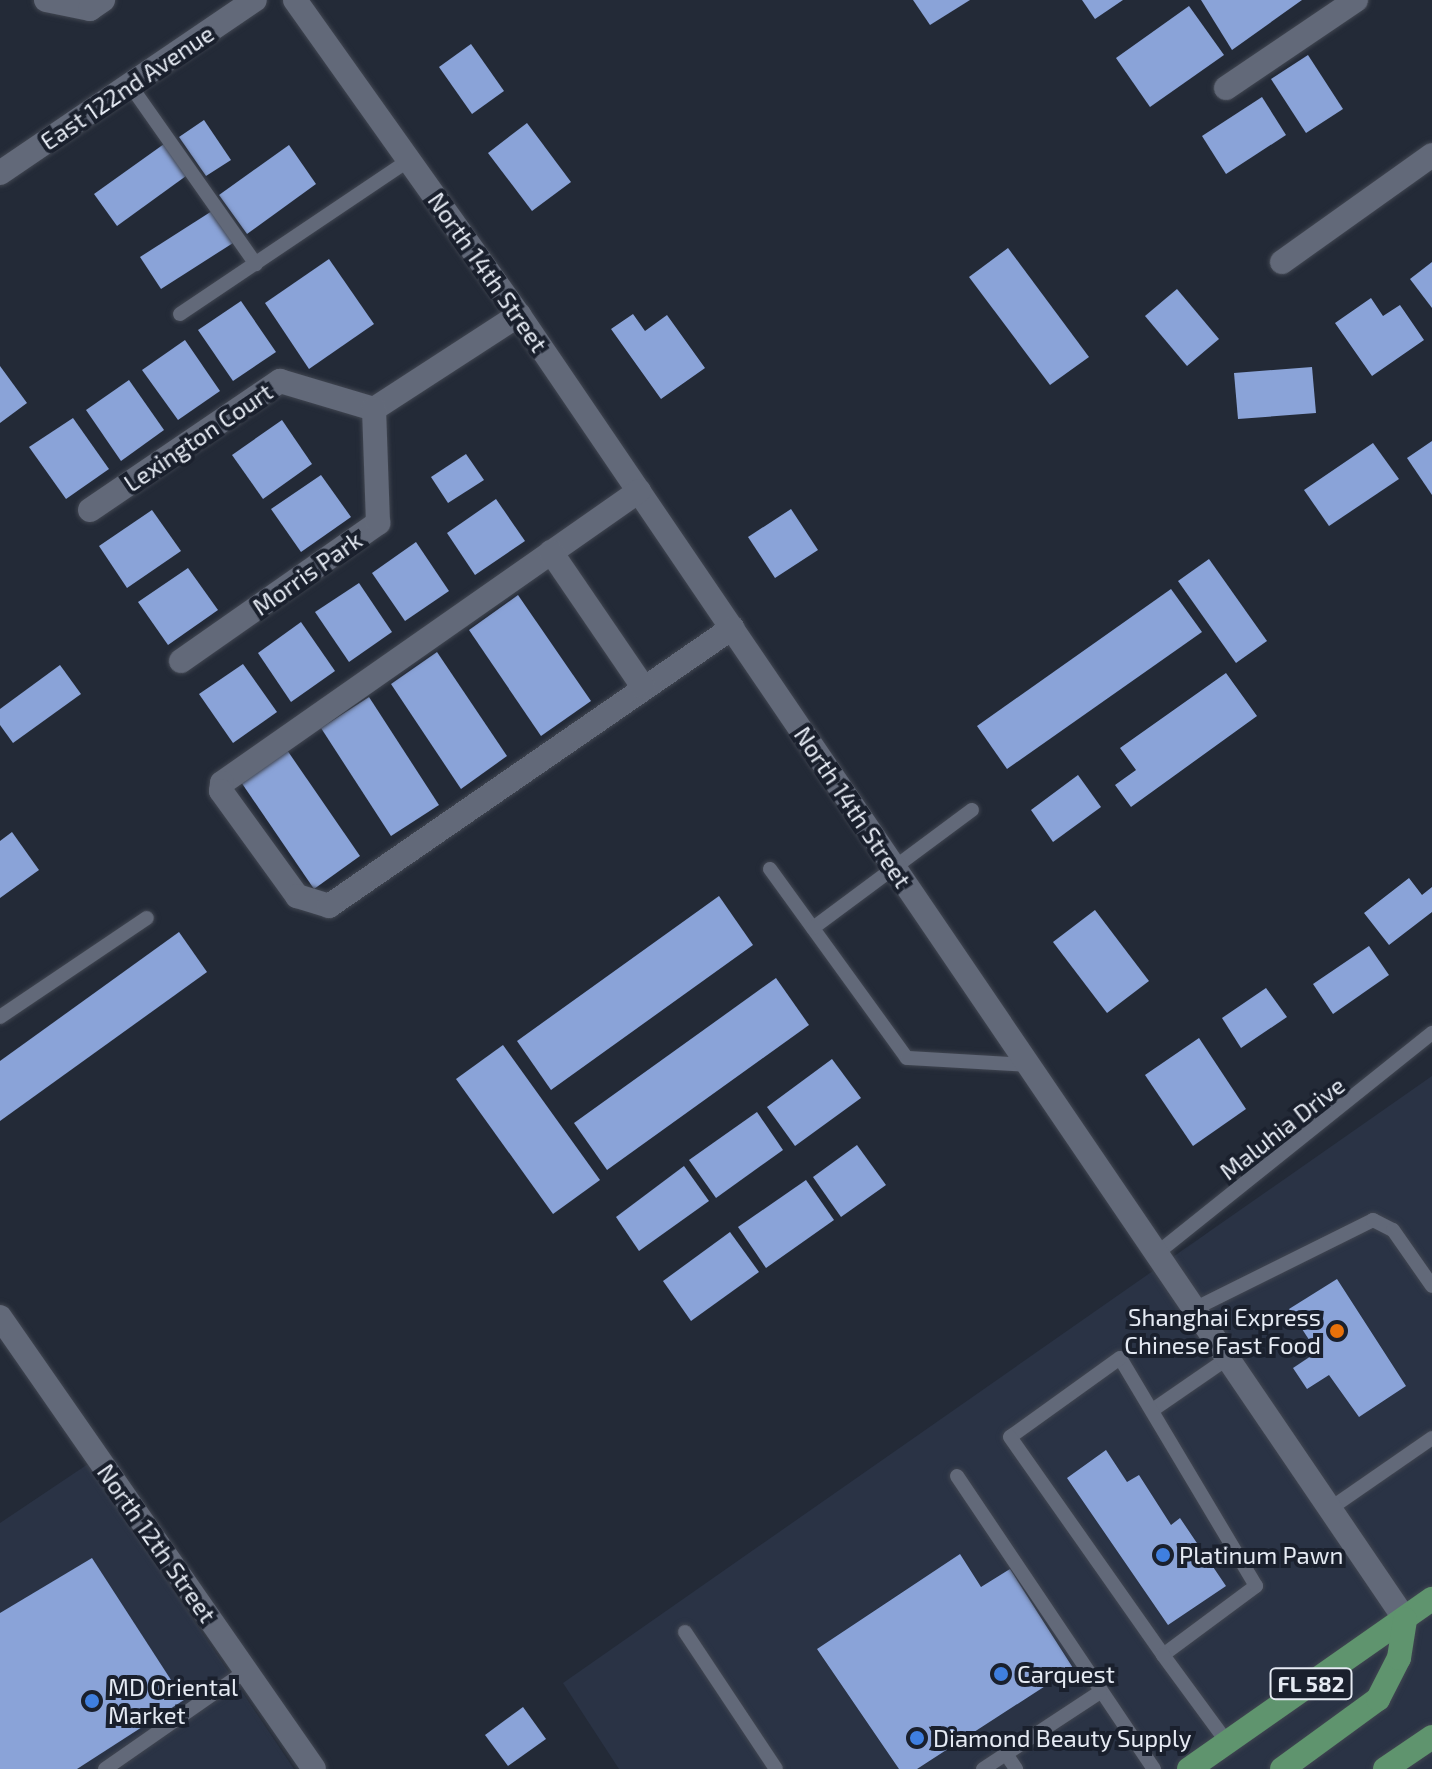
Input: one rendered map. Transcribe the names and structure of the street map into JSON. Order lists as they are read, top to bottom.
{
  "streets": {
    "main road": ["FL 582"],
    "street": [
      "East 122nd Avenue",
      "North 14th Street",
      "Lexington Court",
      "Morris Park",
      "North 12th Street"
    ],
    "lane": ["Maluhia Drive"]
  },
  "crossings": [
    ["North 14th Street", "Maluhia Drive"],
    ["North 14th Street", "FL 582"],
    ["Lexington Court", "Morris Park"]
  ],
  "places": [
    "Shanghai Express Chinese Fast Food",
    "Platinum Pawn",
    "Carquest",
    "MD Oriental Market",
    "Diamond Beauty Supply"
  ]
}
